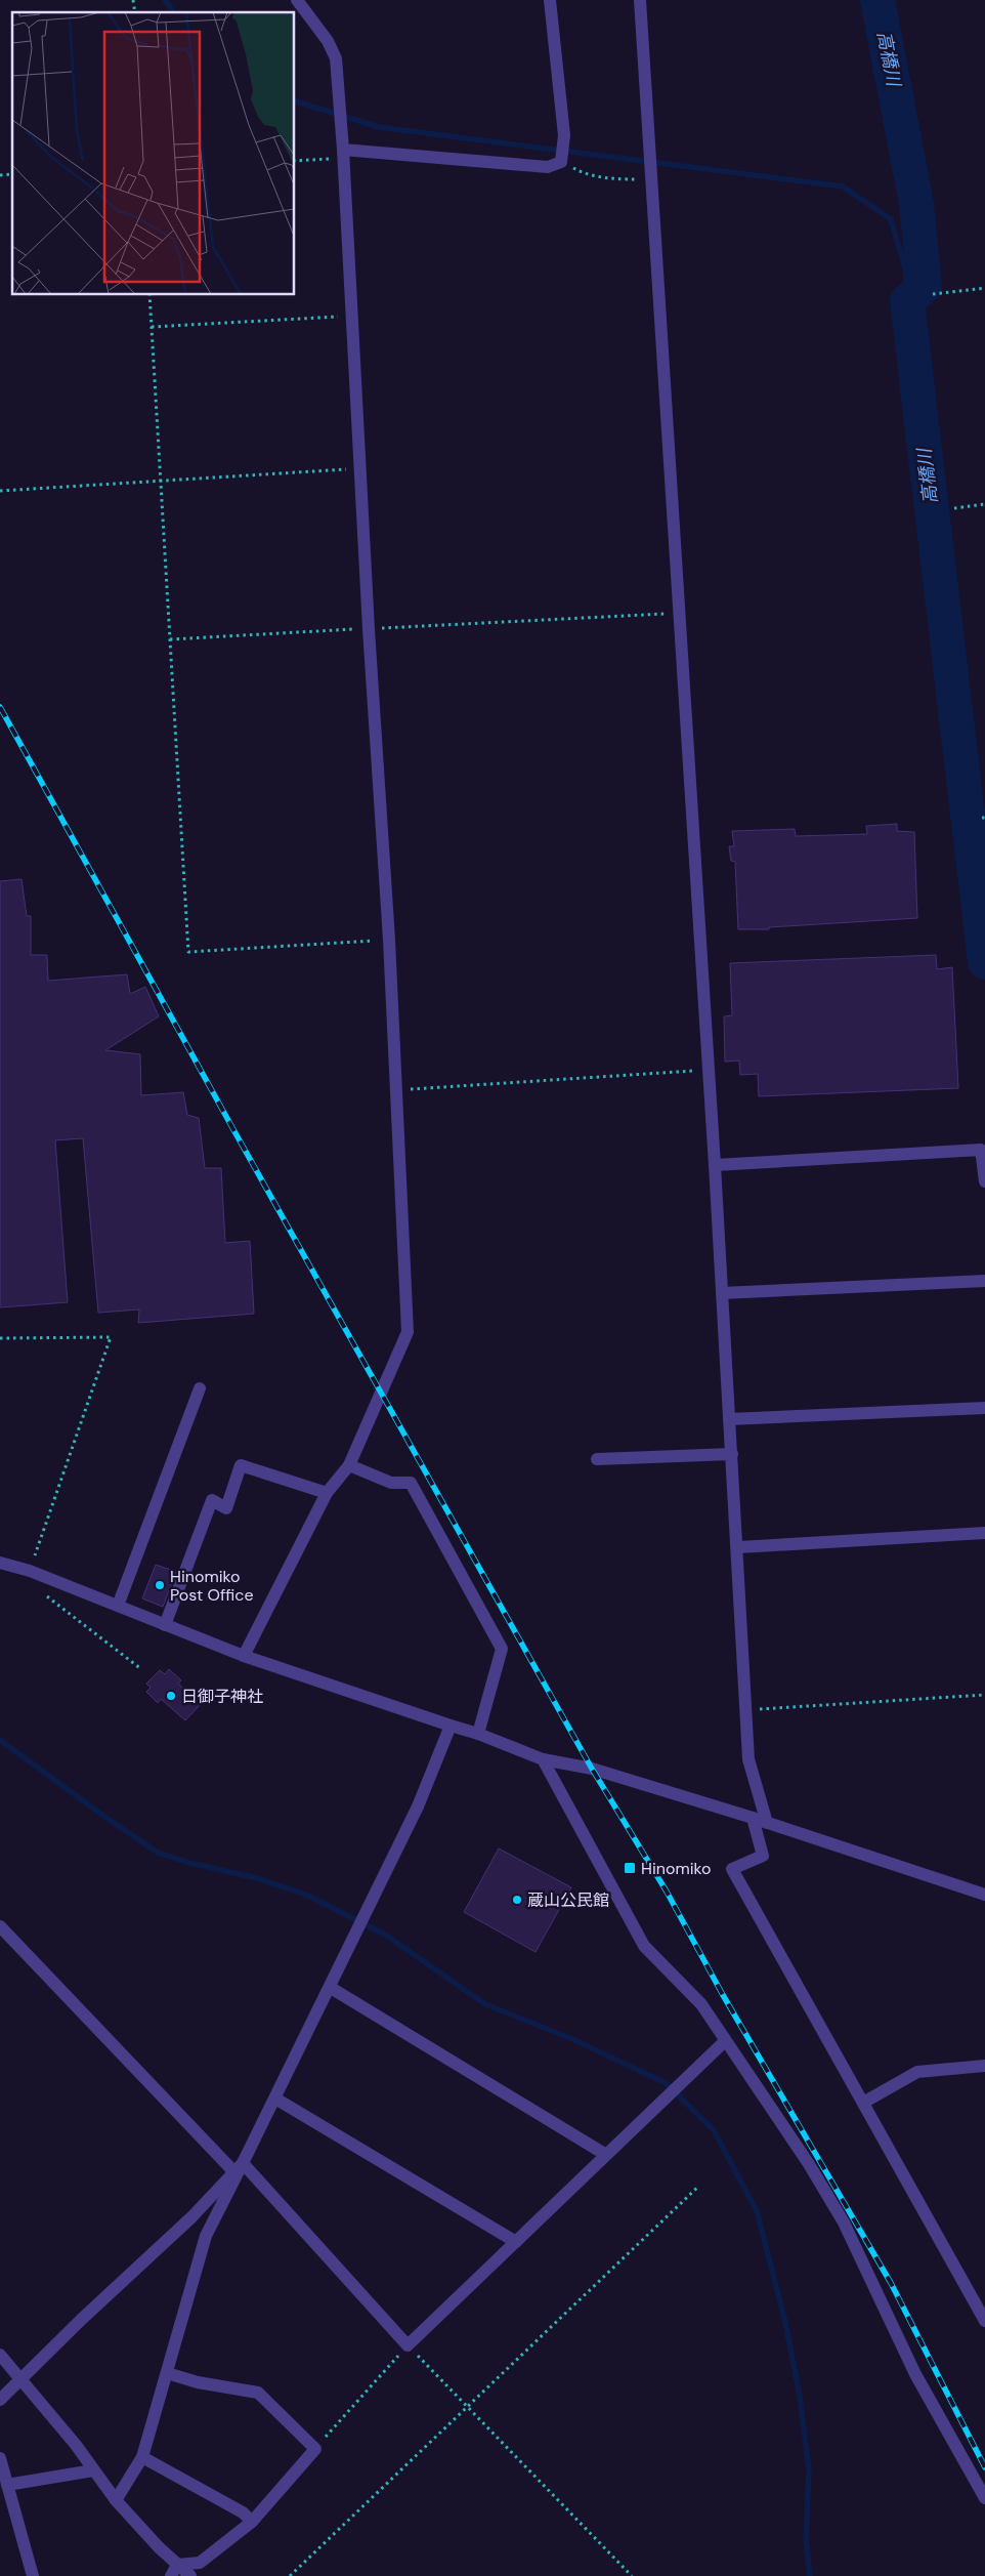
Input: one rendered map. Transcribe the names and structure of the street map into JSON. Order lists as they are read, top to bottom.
{
  "water": ["高橋川"],
  "places": {
    "other": ["Hinomiko Post Office", "日御子神社", "蔵山公民館"],
    "transit": ["Hinomiko"]
  }
}
